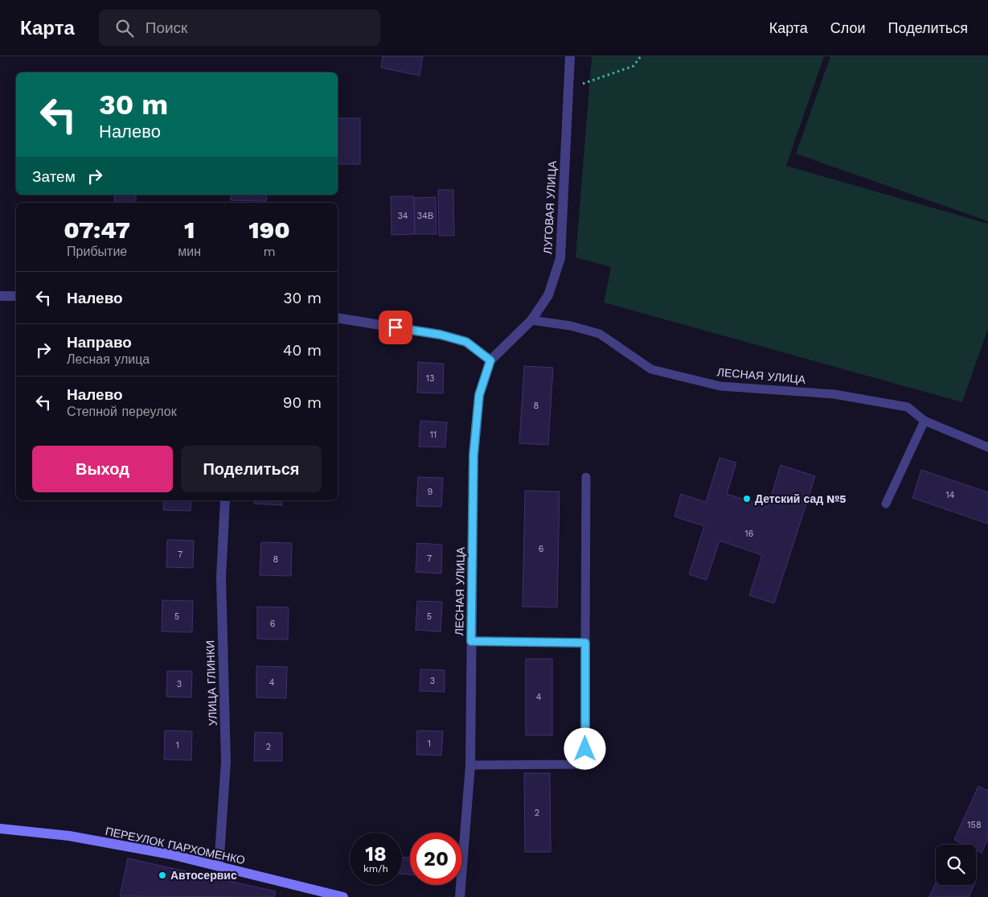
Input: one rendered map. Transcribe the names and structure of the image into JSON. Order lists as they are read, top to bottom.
{
  "streets": {
    "street": [
      "ЛУГОВАЯ УЛИЦА",
      "ЛЕСНАЯ УЛИЦА",
      "УЛИЦА ГЛИНКИ",
      "ПЕРЕУЛОК ПАРХОМЕНКО"
    ]
  },
  "crossings": [
    ["ЛУГОВАЯ УЛИЦА", "ЛЕСНАЯ УЛИЦА"],
    ["УЛИЦА ГЛИНКИ", "ПЕРЕУЛОК ПАРХОМЕНКО"]
  ],
  "places": ["Детский сад №5", "Автосервис"],
  "house_numbers": [
    "34",
    "34В",
    "13",
    "8",
    "11",
    "9",
    "14",
    "16",
    "6",
    "7",
    "7",
    "8",
    "5",
    "5",
    "6",
    "3",
    "4",
    "3",
    "4",
    "1",
    "1",
    "2",
    "2",
    "158"
  ],
  "page": {
    "header": "Карта",
    "search": "Поиск",
    "nav": ["Карта", "Слои", "Поделиться"],
    "turn": ["30 m", "Налево"],
    "then": "Затем",
    "eta": [
      "07:47",
      "Прибытие",
      "1",
      "мин",
      "190",
      "m"
    ],
    "list": [
      {
        "name": "Налево",
        "value": "30 m"
      },
      {
        "name": "Направо",
        "note": "Лесная улица",
        "value": "40 m"
      },
      {
        "name": "Налево",
        "note": "Степной переулок",
        "value": "90 m"
      }
    ],
    "buttons": ["Выход", "Поделиться"],
    "speed": "18 km/h",
    "limit": "20"
  }
}
